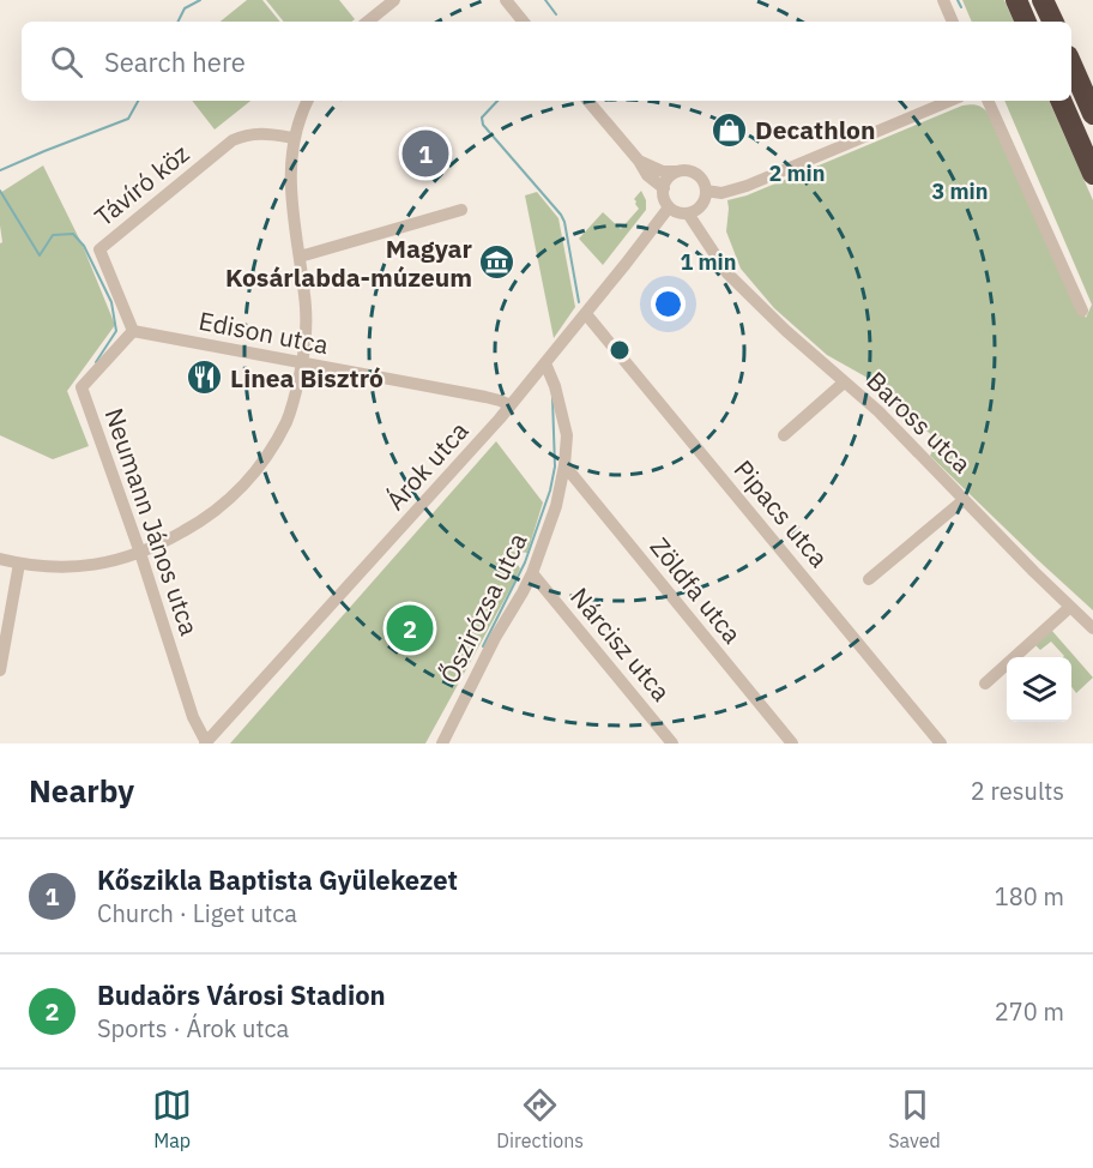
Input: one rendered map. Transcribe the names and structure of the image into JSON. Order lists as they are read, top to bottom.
{
  "streets": {
    "street": [
      "Távíró köz",
      "Edison utca",
      "Baross utca",
      "Árok utca",
      "Pipacs utca",
      "Neumann János utca",
      "Zöldfa utca",
      "Őszirózsa utca",
      "Nárcisz utca"
    ]
  },
  "crossings": [
    ["Távíró köz", "Edison utca"],
    ["Távíró köz", "Neumann János utca"],
    ["Edison utca", "Árok utca"],
    ["Edison utca", "Neumann János utca"],
    ["Baross utca", "Árok utca"],
    ["Árok utca", "Pipacs utca"],
    ["Árok utca", "Neumann János utca"],
    ["Árok utca", "Őszirózsa utca"],
    ["Zöldfa utca", "Őszirózsa utca"],
    ["Őszirózsa utca", "Nárcisz utca"]
  ],
  "places": {
    "shop": ["Decathlon"],
    "museum": ["Magyar Kosárlabda-múzeum"],
    "restaurant": ["Linea Bisztró"]
  },
  "page": {
    "search": "Search here",
    "pins": ["1", "2"],
    "heading": ["Nearby", "2 results"],
    "list": [
      {
        "mark": "1",
        "name": "Kőszikla Baptista Gyülekezet",
        "note": "Church · Liget utca",
        "value": "180 m"
      },
      {
        "mark": "2",
        "name": "Budaörs Városi Stadion",
        "note": "Sports · Árok utca",
        "value": "270 m"
      }
    ],
    "nav": ["Map", "Directions", "Saved"]
  },
  "rings": ["2 min", "3 min", "1 min"]
}
